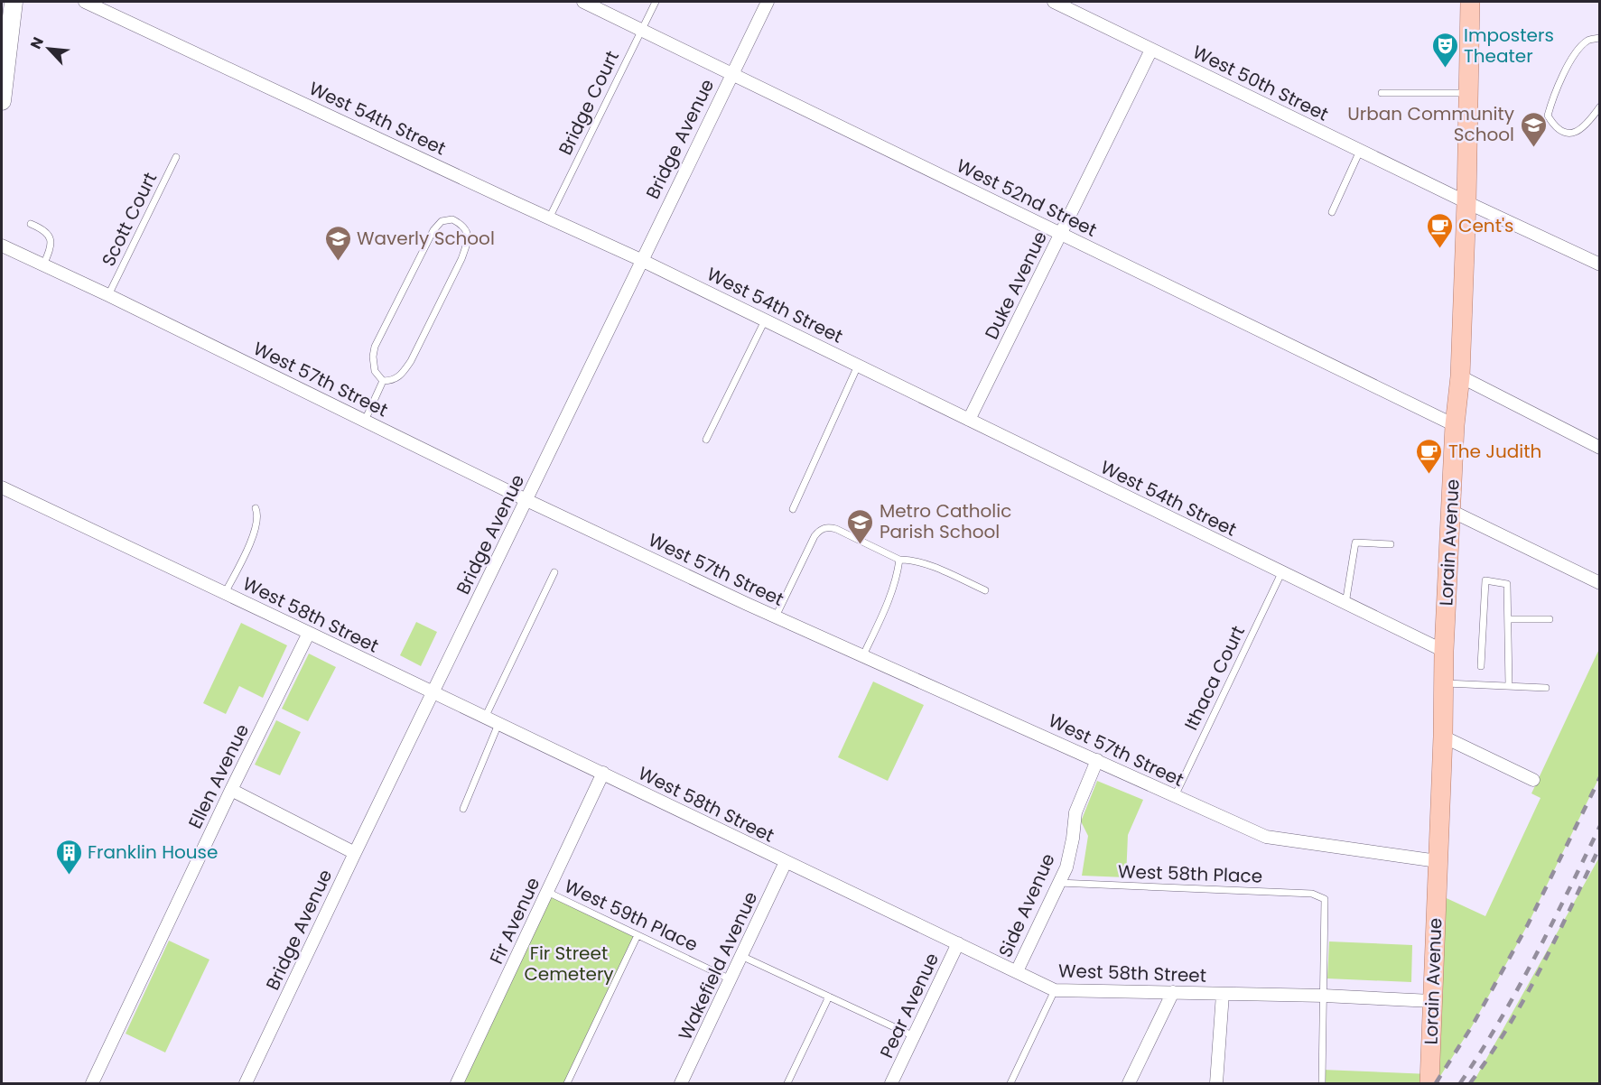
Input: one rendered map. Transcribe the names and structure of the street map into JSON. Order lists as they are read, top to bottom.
{
  "streets": {
    "main road": ["Lorain Avenue"],
    "street": [
      "West 50th Street",
      "West 54th Street",
      "Bridge Avenue",
      "West 52nd Street",
      "Duke Avenue",
      "West 57th Street",
      "West 58th Street",
      "Ellen Avenue",
      "Side Avenue",
      "Fir Avenue",
      "Wakefield Avenue",
      "Pear Avenue"
    ],
    "lane": [
      "Bridge Court",
      "Scott Court",
      "Ithaca Court",
      "West 58th Place",
      "West 59th Place"
    ]
  },
  "crossings": [
    ["West 50th Street", "Duke Avenue"],
    ["West 50th Street", "Lorain Avenue"],
    ["Bridge Court", "West 54th Street"],
    ["Bridge Court", "West 52nd Street"],
    ["West 54th Street", "Bridge Avenue"],
    ["West 54th Street", "Duke Avenue"],
    ["West 54th Street", "Lorain Avenue"],
    ["West 54th Street", "Ithaca Court"],
    ["Bridge Avenue", "West 52nd Street"],
    ["Bridge Avenue", "West 57th Street"],
    ["Bridge Avenue", "West 58th Street"],
    ["West 52nd Street", "Duke Avenue"],
    ["West 52nd Street", "Lorain Avenue"],
    ["Scott Court", "West 57th Street"],
    ["West 57th Street", "Lorain Avenue"],
    ["West 57th Street", "Ithaca Court"],
    ["West 57th Street", "Side Avenue"],
    ["Lorain Avenue", "West 58th Street"],
    ["West 58th Street", "Ellen Avenue"],
    ["West 58th Street", "West 58th Place"],
    ["West 58th Street", "Side Avenue"],
    ["West 58th Street", "Fir Avenue"],
    ["West 58th Street", "Wakefield Avenue"],
    ["West 58th Street", "Pear Avenue"],
    ["West 58th Place", "Side Avenue"],
    ["West 59th Place", "Fir Avenue"],
    ["West 59th Place", "Wakefield Avenue"]
  ],
  "parks": ["Fir Street Cemetery"],
  "places": {
    "theatre": ["Imposters Theater"],
    "school or university": ["Urban Community School", "Waverly School", "Metro Catholic Parish School"],
    "cafe": ["Cent's", "The Judith"],
    "building": ["Franklin House"]
  },
  "north": "top left"
}
